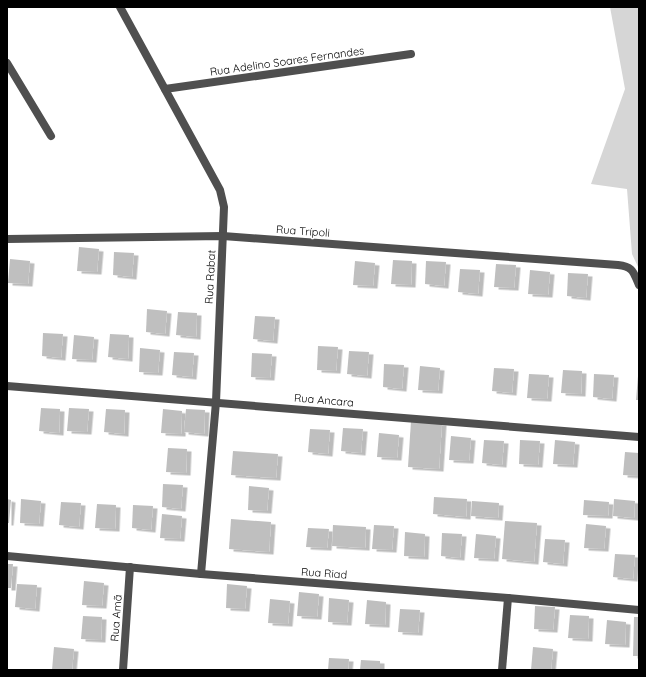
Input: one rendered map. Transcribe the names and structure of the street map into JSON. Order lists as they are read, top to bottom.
{
  "streets": {
    "street": [
      "Rua Adelino Soares Fernandes",
      "Rua Trípoli",
      "Rua Rabat",
      "Rua Ancara",
      "Rua Riad",
      "Rua Amã"
    ]
  },
  "crossings": [
    ["Rua Adelino Soares Fernandes", "Rua Rabat"],
    ["Rua Trípoli", "Rua Rabat"],
    ["Rua Rabat", "Rua Ancara"],
    ["Rua Rabat", "Rua Riad"],
    ["Rua Riad", "Rua Amã"]
  ]
}
